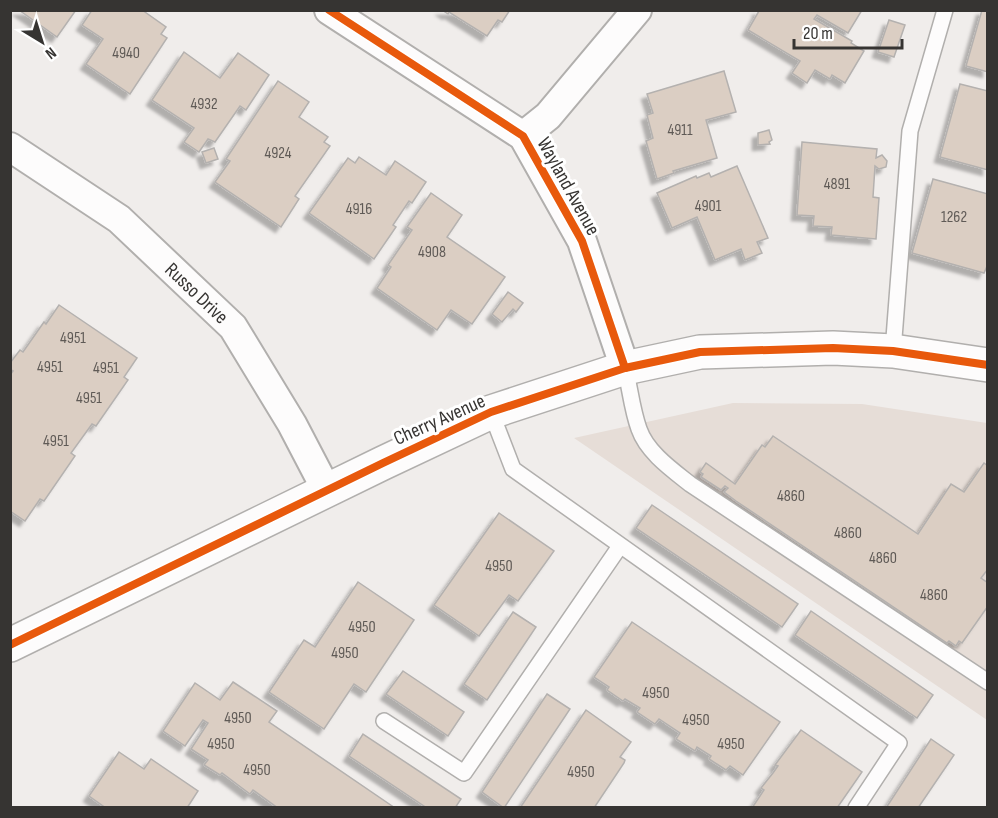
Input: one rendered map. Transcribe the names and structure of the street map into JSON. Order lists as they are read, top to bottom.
{
  "streets": {
    "street": ["Wayland Avenue", "Russo Drive", "Cherry Avenue"]
  },
  "crossings": [
    ["Wayland Avenue", "Cherry Avenue"],
    ["Russo Drive", "Cherry Avenue"]
  ],
  "house_numbers": [
    "4940",
    "4932",
    "4911",
    "4924",
    "4891",
    "4901",
    "4916",
    "1262",
    "4908",
    "4951",
    "4951",
    "4951",
    "4951",
    "4951",
    "4860",
    "4860",
    "4860",
    "4950",
    "4860",
    "4950",
    "4950",
    "4950",
    "4950",
    "4950",
    "4950",
    "4950",
    "4950",
    "4950"
  ],
  "scale_bar": "20 m",
  "north": "bottom right"
}
